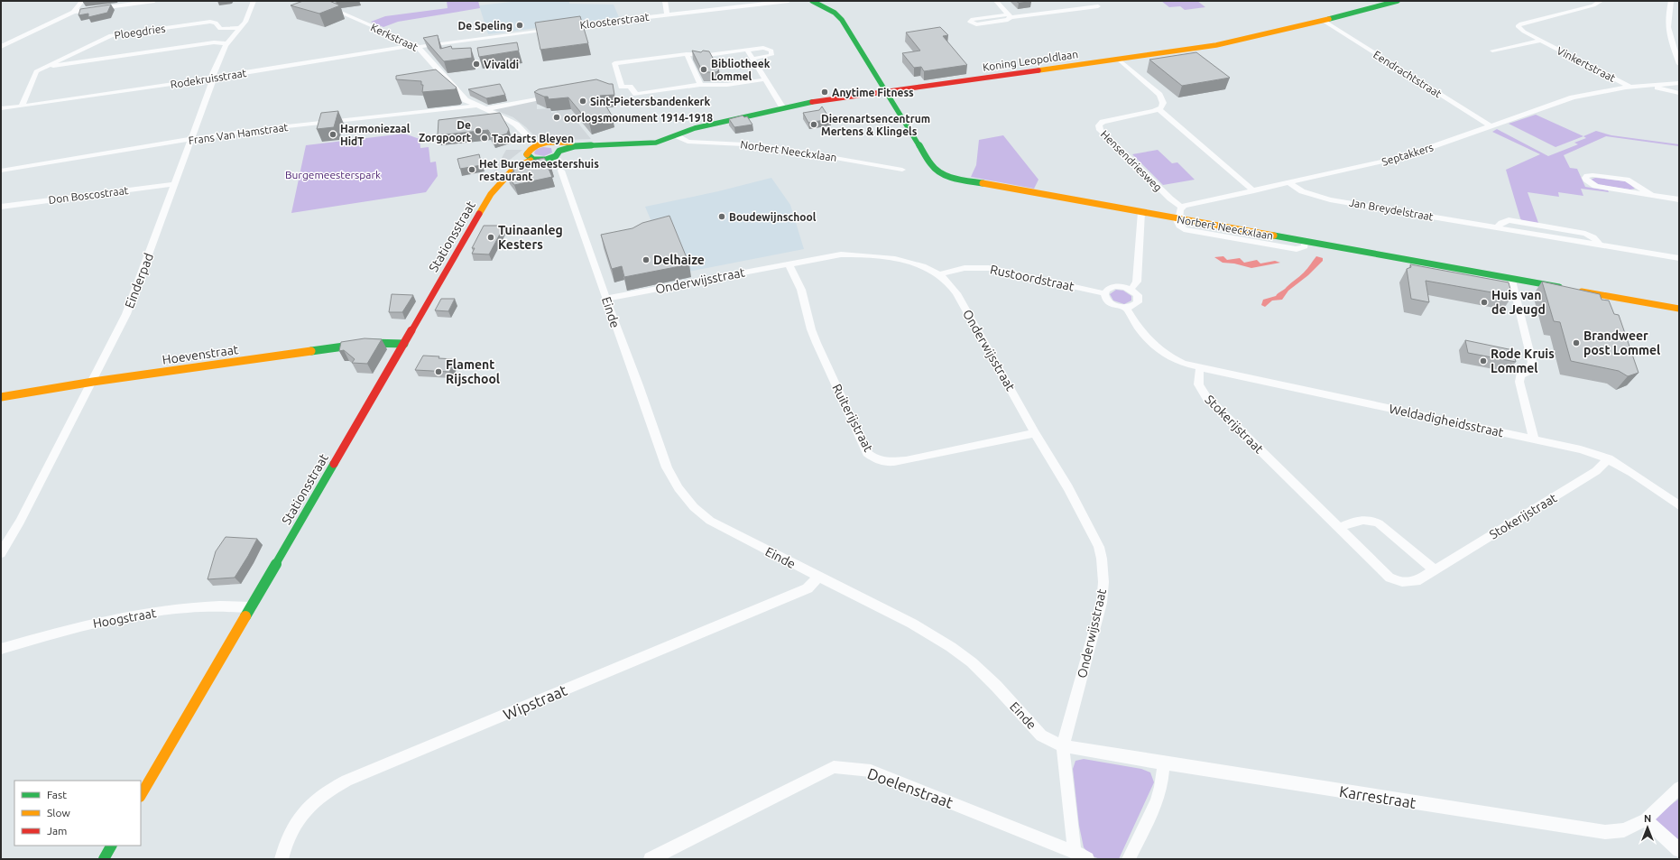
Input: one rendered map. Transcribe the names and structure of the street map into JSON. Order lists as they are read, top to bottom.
{
  "streets": {
    "main road": [
      "Koning Leopoldlaan",
      "Norbert Neeckxlaan",
      "Stationsstraat",
      "Hoevenstraat"
    ],
    "street": [
      "Kloosterstraat",
      "Ploegdries",
      "Kerkstraat",
      "Vinkertstraat",
      "Eendrachtstraat",
      "Rodekruisstraat",
      "Frans Van Hamstraat",
      "Septakkers",
      "Hensendriesweg",
      "Don Boscostraat",
      "Jan Breydelstraat",
      "Rustoordstraat",
      "Einderpad",
      "Onderwijsstraat",
      "Einde",
      "Ruiterijstraat",
      "Weldadigheidsstraat",
      "Stokerijstraat",
      "Hoogstraat",
      "Wipstraat",
      "Doelenstraat",
      "Karrestraat"
    ]
  },
  "crossings": [
    ["Ploegdries", "Rodekruisstraat"],
    ["Ploegdries", "Einderpad"],
    ["Kerkstraat", "Rodekruisstraat"],
    ["Kerkstraat", "Frans Van Hamstraat"],
    ["Koning Leopoldlaan", "Eendrachtstraat"],
    ["Koning Leopoldlaan", "Norbert Neeckxlaan"],
    ["Vinkertstraat", "Septakkers"],
    ["Eendrachtstraat", "Septakkers"],
    ["Rodekruisstraat", "Einderpad"],
    ["Frans Van Hamstraat", "Einderpad"],
    ["Septakkers", "Hensendriesweg"],
    ["Septakkers", "Jan Breydelstraat"],
    ["Don Boscostraat", "Einderpad"],
    ["Stationsstraat", "Hoevenstraat"],
    ["Stationsstraat", "Hoogstraat"],
    ["Rustoordstraat", "Onderwijsstraat"],
    ["Einderpad", "Hoevenstraat"],
    ["Onderwijsstraat", "Einde"],
    ["Onderwijsstraat", "Ruiterijstraat"],
    ["Onderwijsstraat", "Karrestraat"],
    ["Einde", "Wipstraat"],
    ["Einde", "Karrestraat"],
    ["Weldadigheidsstraat", "Stokerijstraat"]
  ],
  "parks": ["Burgemeesterspark"],
  "places": [
    "De Speling",
    "Vivaldi",
    "Bibliotheek Lommel",
    "Anytime Fitness",
    "Sint-Pietersbandenkerk",
    "oorlogsmonument 1914-1918",
    "Dierenartsencentrum Mertens & Klingels",
    "De Zorgpoort",
    "Harmoniezaal HidT",
    "Tandarts Bleyen",
    "Het Burgemeestershuis restaurant",
    "Boudewijnschool",
    "Tuinaanleg Kesters",
    "Delhaize",
    "Huis van de Jeugd",
    "Brandweer post Lommel",
    "Rode Kruis Lommel",
    "Flament Rijschool"
  ],
  "legend": ["Fast", "Slow", "Jam"],
  "north": "top"
}
